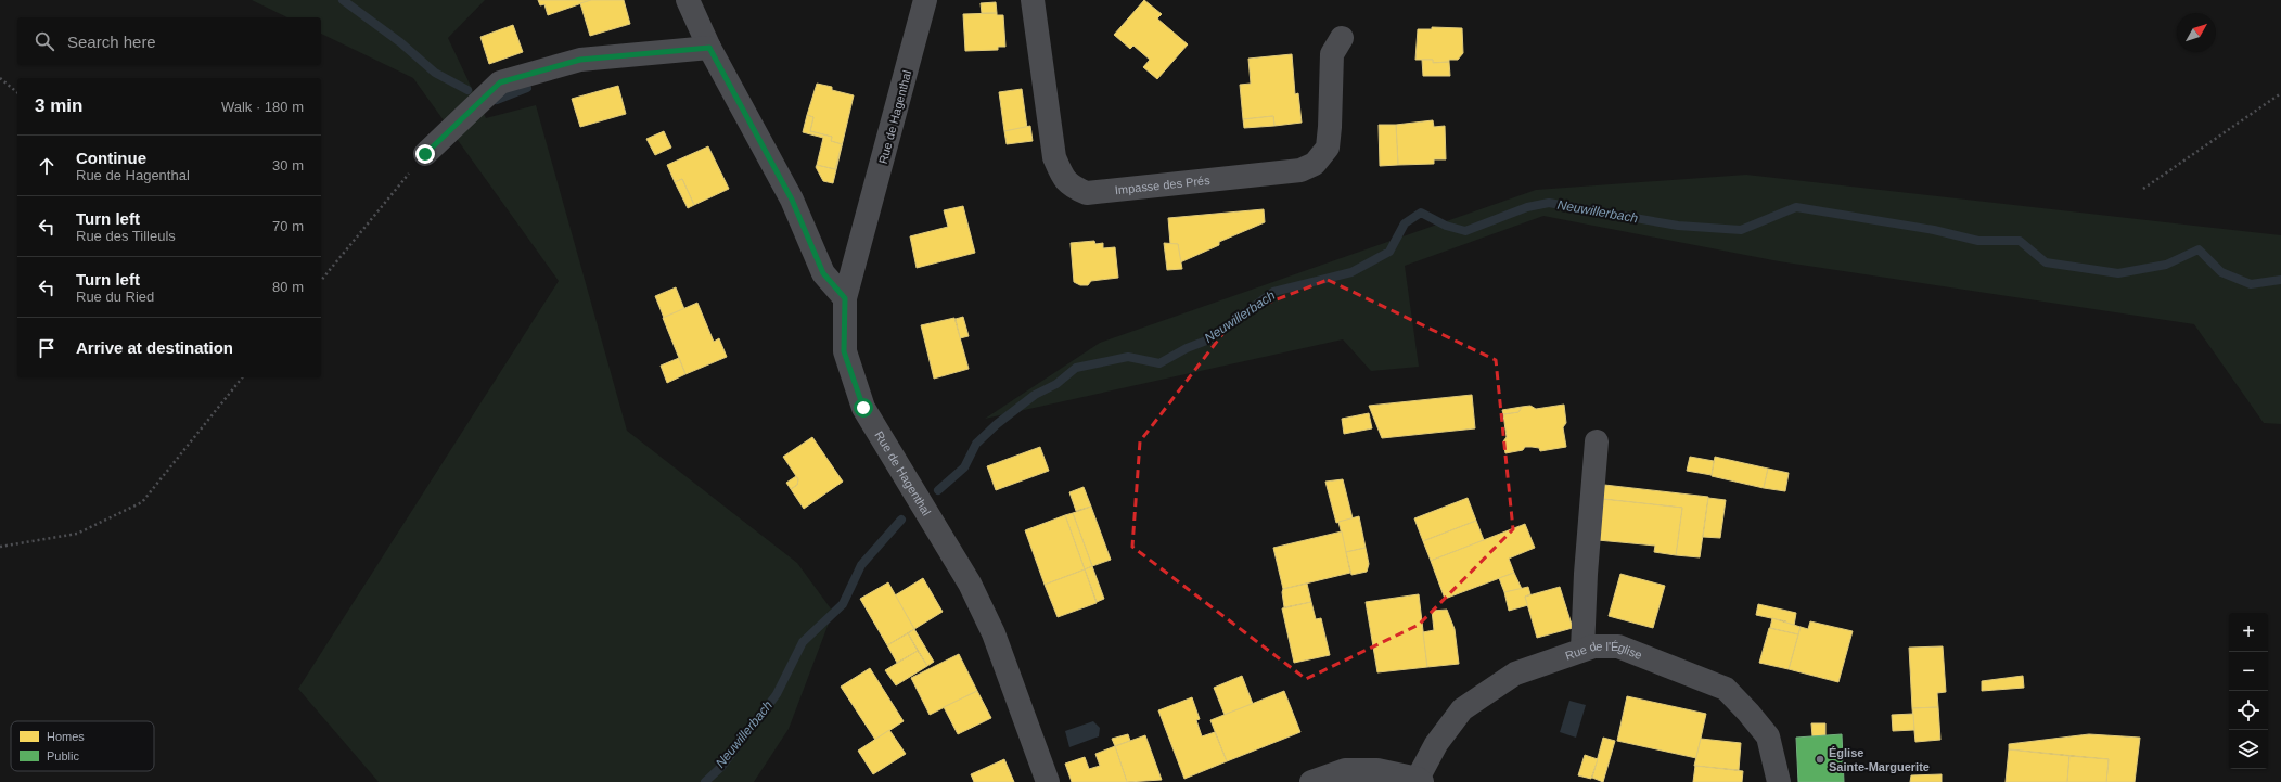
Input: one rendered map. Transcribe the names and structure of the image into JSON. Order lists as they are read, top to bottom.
{
  "streets": {
    "street": ["Rue de Hagenthal", "Impasse des Prés", "Rue de l'Église"]
  },
  "water": ["Neuwillerbach"],
  "places": ["Église Sainte-Marguerite"],
  "legend": ["Homes", "Public"],
  "north": "top right",
  "page": {
    "search": "Search here",
    "heading": ["3 min", "Walk · 180 m"],
    "list": [
      ["Continue", "Rue de Hagenthal", "30 m"],
      ["Turn left", "Rue des Tilleuls", "70 m"],
      ["Turn left", "Rue du Ried", "80 m"],
      "Arrive at destination"
    ],
    "map_buttons": ["+", "−"]
  }
}
